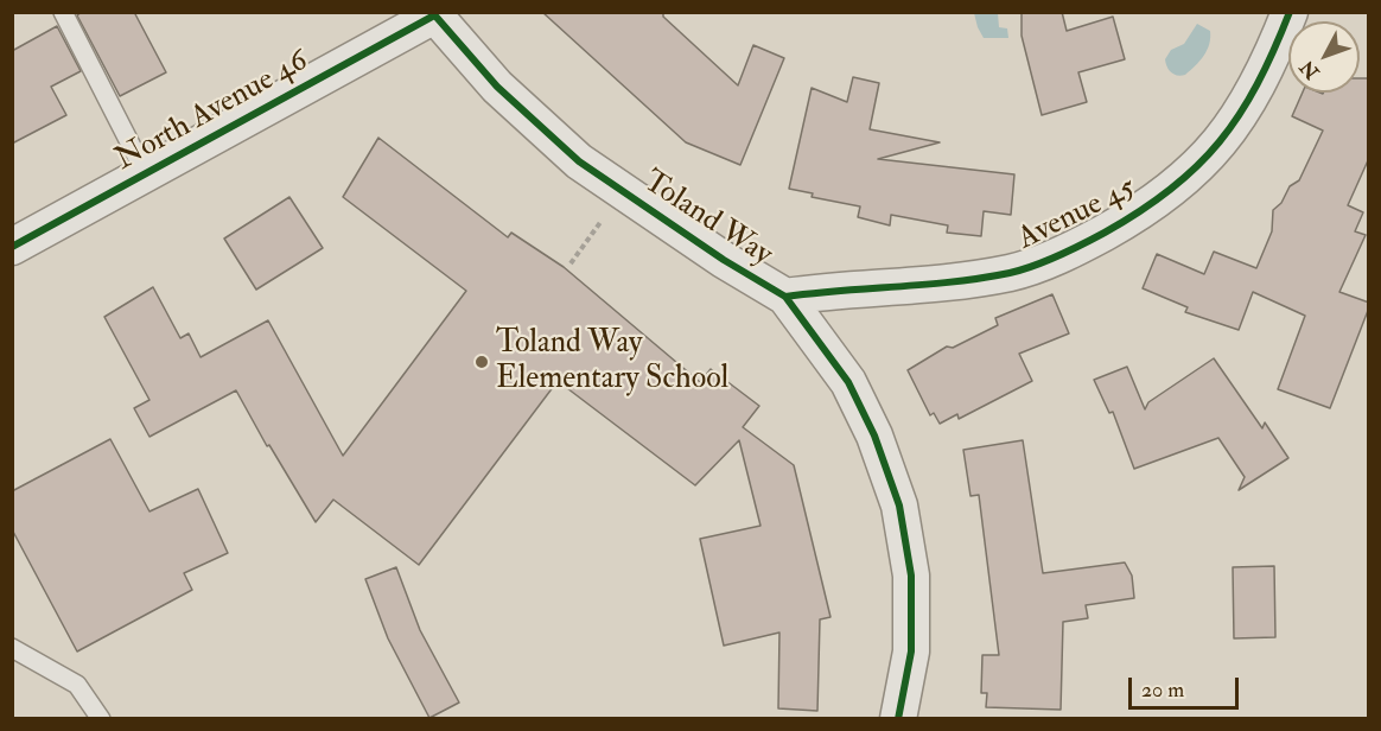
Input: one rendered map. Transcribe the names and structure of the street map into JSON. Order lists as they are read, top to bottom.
{
  "streets": {
    "street": ["North Avenue 46", "Avenue 45", "Toland Way"]
  },
  "crossings": [
    ["North Avenue 46", "Toland Way"],
    ["Avenue 45", "Toland Way"]
  ],
  "places": ["Toland Way Elementary School"],
  "scale_bar": "20 m",
  "north": "bottom left"
}
